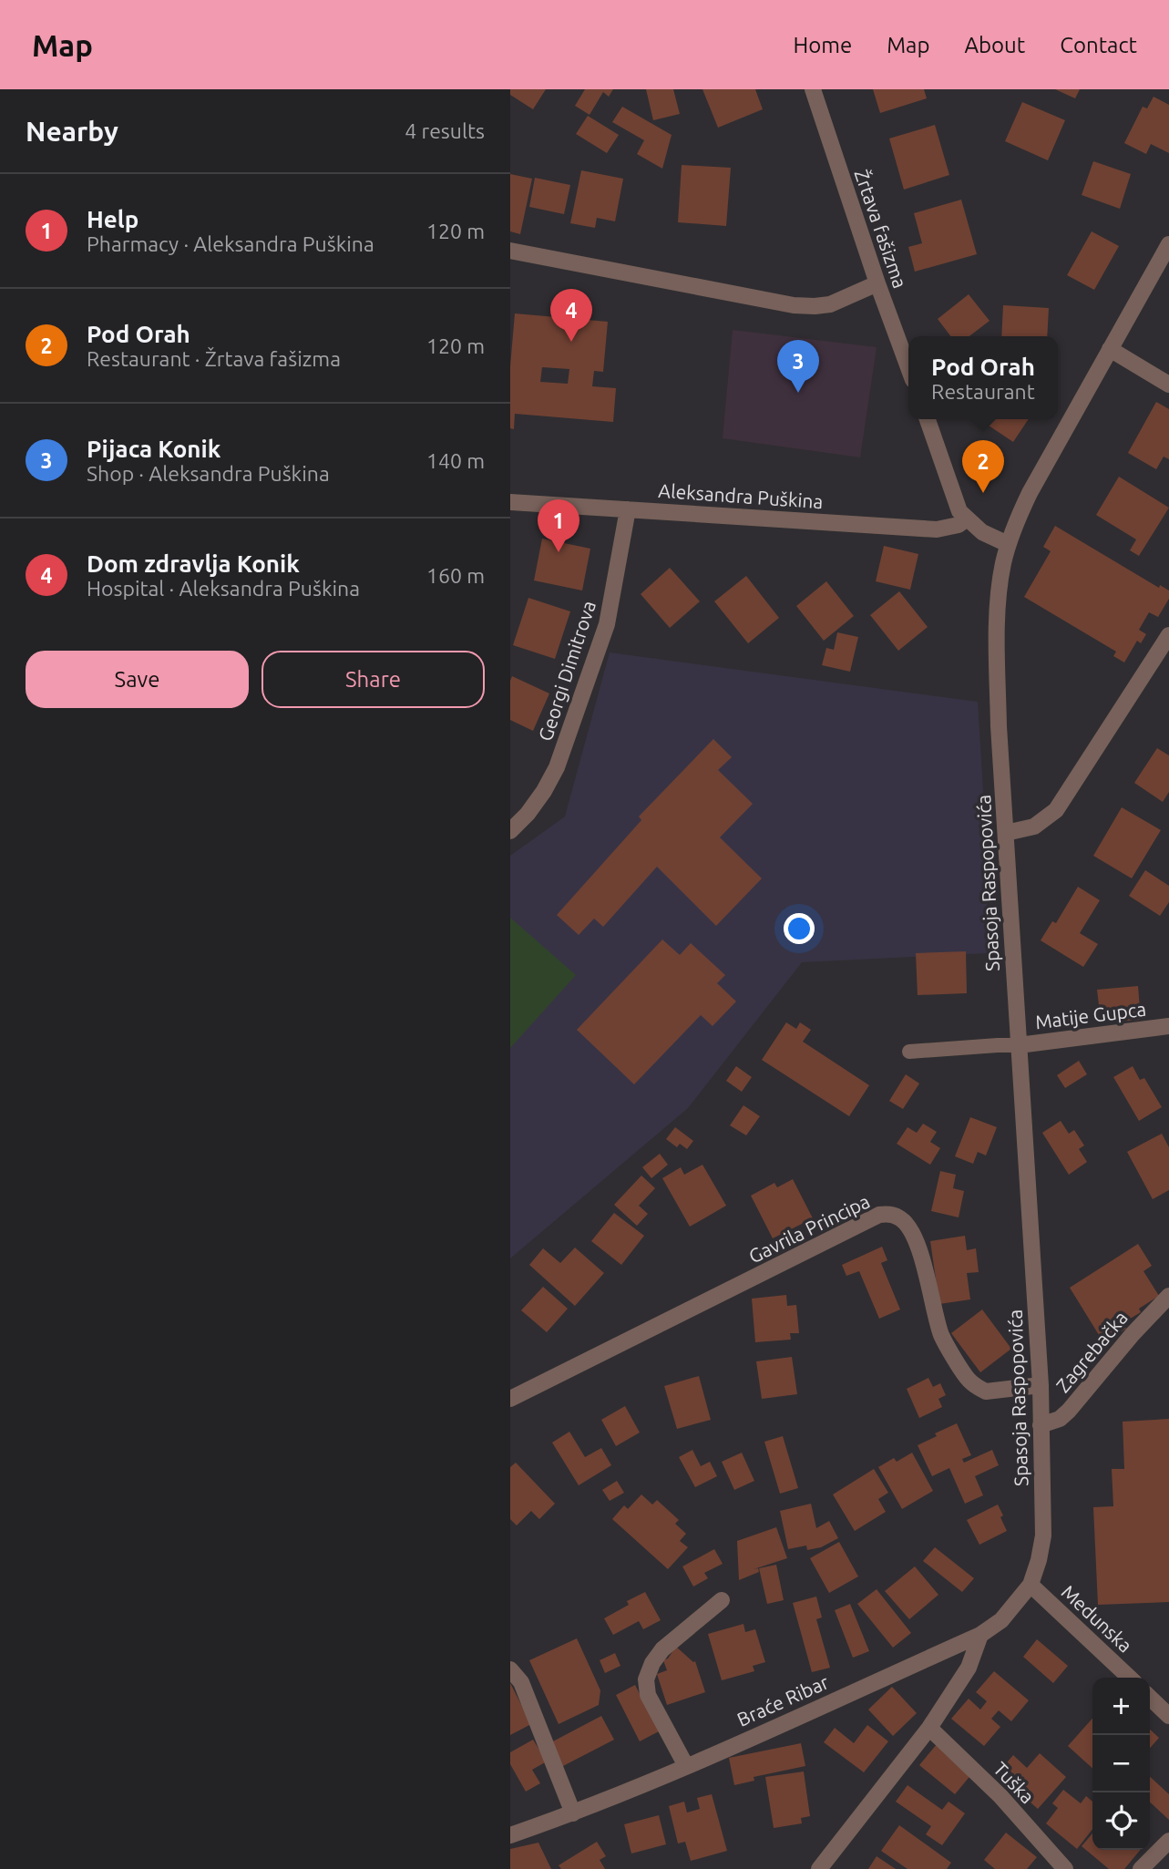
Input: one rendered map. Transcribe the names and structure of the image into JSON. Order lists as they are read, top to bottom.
{
  "streets": {
    "street": [
      "Žrtava fašizma",
      "Aleksandra Puškina",
      "Georgi Dimitrova",
      "Spasoja Raspopovića",
      "Matije Gupca",
      "Gavrila Principa",
      "Zagrebačka",
      "Medunska",
      "Braće Ribar",
      "Tuška"
    ]
  },
  "crossings": [
    ["Aleksandra Puškina", "Georgi Dimitrova"],
    ["Spasoja Raspopovića", "Matije Gupca"],
    ["Spasoja Raspopovića", "Gavrila Principa"],
    ["Spasoja Raspopovića", "Zagrebačka"],
    ["Spasoja Raspopovića", "Braće Ribar"],
    ["Medunska", "Braće Ribar"]
  ],
  "page": {
    "header": "Map",
    "nav": [
      "Home",
      "Map",
      "About",
      "Contact"
    ],
    "heading": ["Nearby", "4 results"],
    "list": [
      {
        "mark": "1",
        "name": "Help",
        "note": "Pharmacy · Aleksandra Puškina",
        "value": "120 m"
      },
      {
        "mark": "2",
        "name": "Pod Orah",
        "note": "Restaurant · Žrtava fašizma",
        "value": "120 m"
      },
      {
        "mark": "3",
        "name": "Pijaca Konik",
        "note": "Shop · Aleksandra Puškina",
        "value": "140 m"
      },
      {
        "mark": "4",
        "name": "Dom zdravlja Konik",
        "note": "Hospital · Aleksandra Puškina",
        "value": "160 m"
      }
    ],
    "pins": [
      "4",
      "3",
      "2",
      "1"
    ],
    "popup": ["Pod Orah", "Restaurant"],
    "buttons": ["Save", "Share"],
    "map_buttons": ["+", "−"]
  }
}
